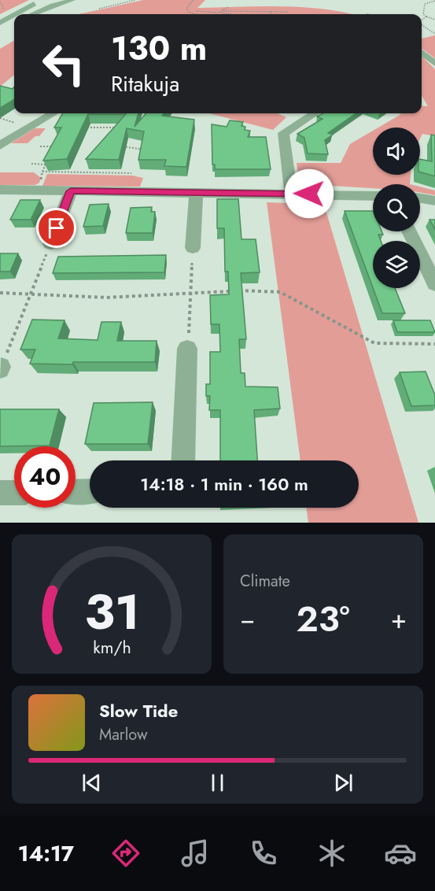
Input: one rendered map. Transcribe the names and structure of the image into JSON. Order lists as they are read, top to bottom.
{
  "page": {
    "turn": ["130 m", "Ritakuja"],
    "limit": "40",
    "trip": "14:18 · 1 min · 160 m",
    "tile": "Climate",
    "heat": ["−", "23°", "+"],
    "song": ["Slow Tide", "Marlow"],
    "tabs": "14:17",
    "gauge": ["31", "km/h"]
  }
}
